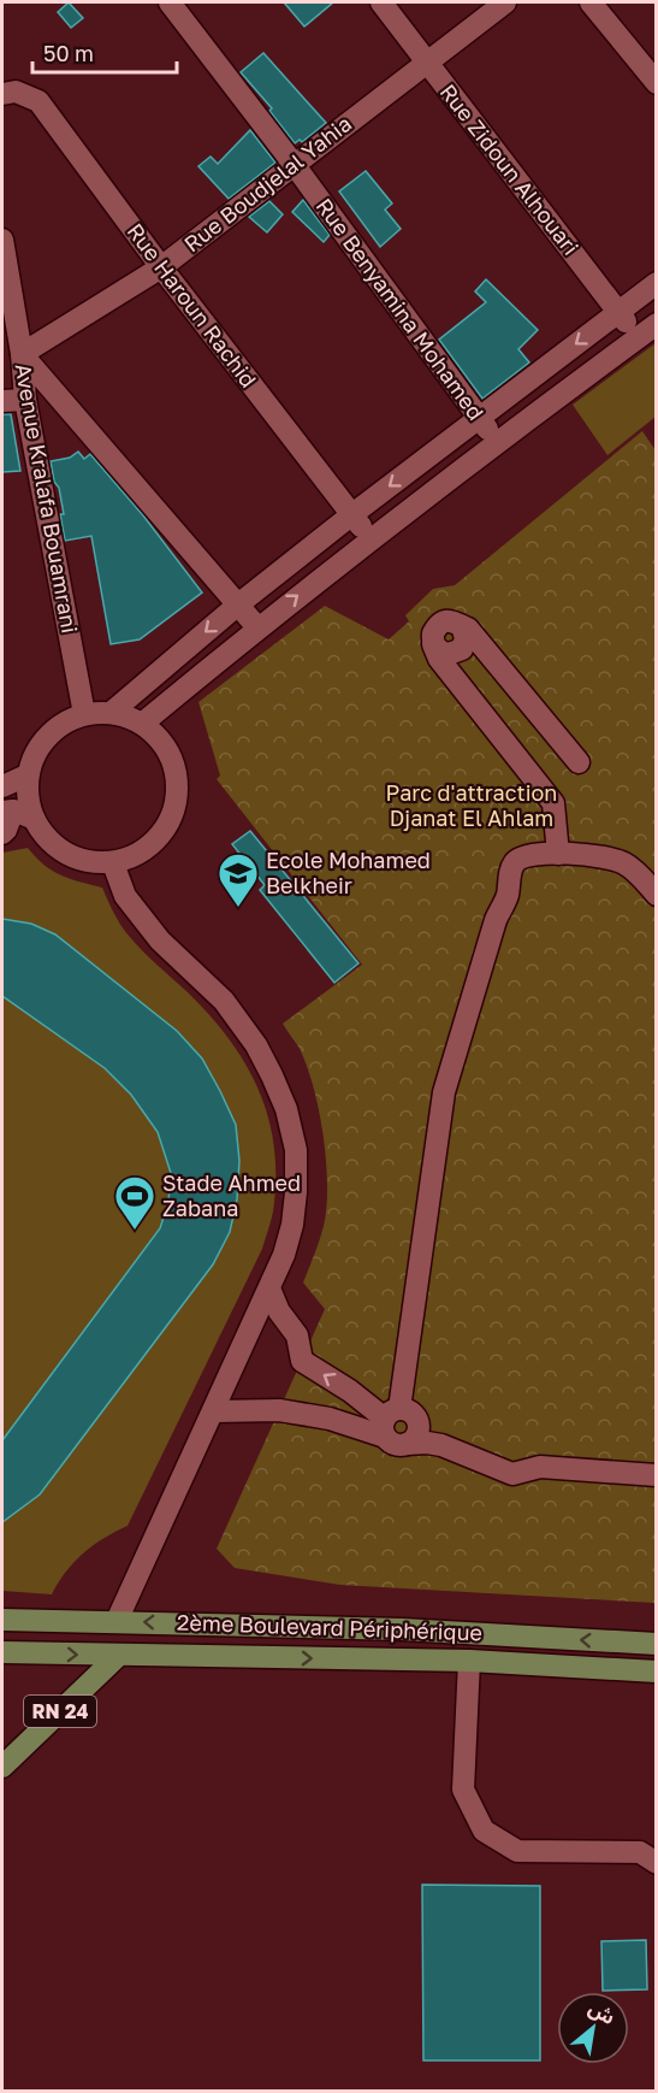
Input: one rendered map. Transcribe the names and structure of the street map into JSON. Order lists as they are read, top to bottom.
{
  "streets": {
    "main road": ["2ème Boulevard Périphérique", "RN 24"],
    "street": [
      "Rue Zidoun Alhouari",
      "Rue Boudjelal Yahia",
      "Rue Haroun Rachid",
      "Rue Benyamina Mohamed",
      "Avenue Kralafa Bouamrani"
    ]
  },
  "crossings": [
    ["Rue Zidoun Alhouari", "Rue Boudjelal Yahia"],
    ["Rue Boudjelal Yahia", "Rue Haroun Rachid"],
    ["Rue Boudjelal Yahia", "Rue Benyamina Mohamed"],
    ["Rue Boudjelal Yahia", "Avenue Kralafa Bouamrani"],
    ["2ème Boulevard Périphérique", "RN 24"]
  ],
  "parks": ["Parc d'attraction Djanat El Ahlam"],
  "places": {
    "school or university": ["Ecole Mohamed Belkheir"],
    "sports": ["Stade Ahmed Zabana"]
  },
  "scale_bar": "50 m",
  "north": "top right"
}
